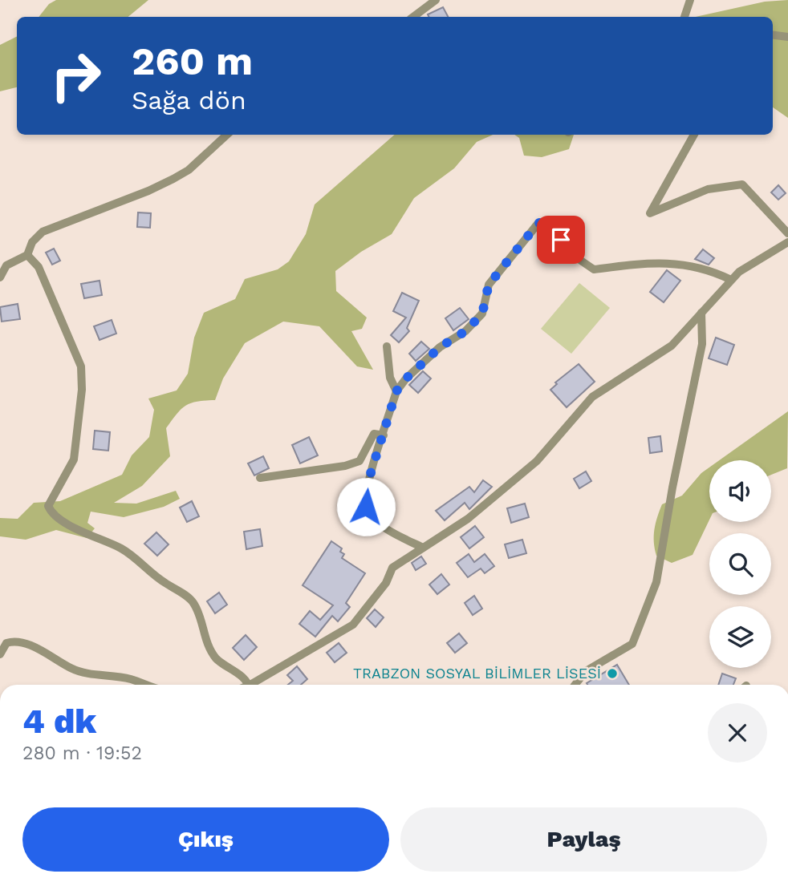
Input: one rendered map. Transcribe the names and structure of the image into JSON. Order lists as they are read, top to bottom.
{
  "places": ["TRABZON SOSYAL BİLİMLER LİSESİ"],
  "page": {
    "turn": ["260 m", "Sağa dön"],
    "heading": ["4 dk", "280 m · 19:52"],
    "buttons": ["Çıkış", "Paylaş"]
  }
}
